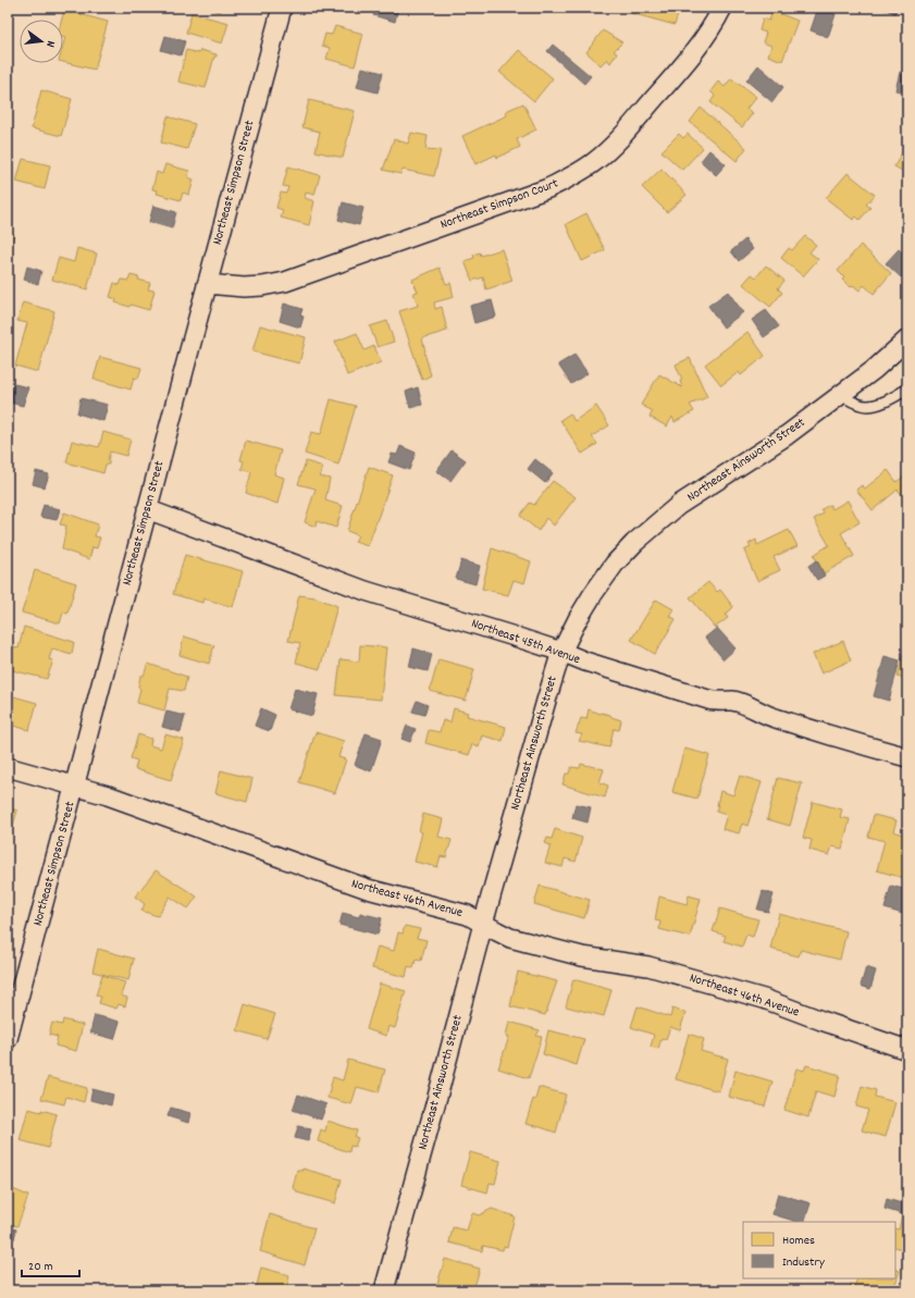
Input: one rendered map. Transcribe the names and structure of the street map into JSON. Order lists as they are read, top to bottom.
{
  "streets": {
    "street": [
      "Northeast Simpson Street",
      "Northeast Simpson Court",
      "Northeast Ainsworth Street",
      "Northeast 45th Avenue",
      "Northeast 46th Avenue"
    ]
  },
  "crossings": [
    ["Northeast Simpson Street", "Northeast Simpson Court"],
    ["Northeast Simpson Street", "Northeast 45th Avenue"],
    ["Northeast Simpson Street", "Northeast 46th Avenue"],
    ["Northeast Ainsworth Street", "Northeast 45th Avenue"],
    ["Northeast Ainsworth Street", "Northeast 46th Avenue"]
  ],
  "legend": ["Homes", "Industry"],
  "scale_bar": "20 m",
  "north": "right"
}
